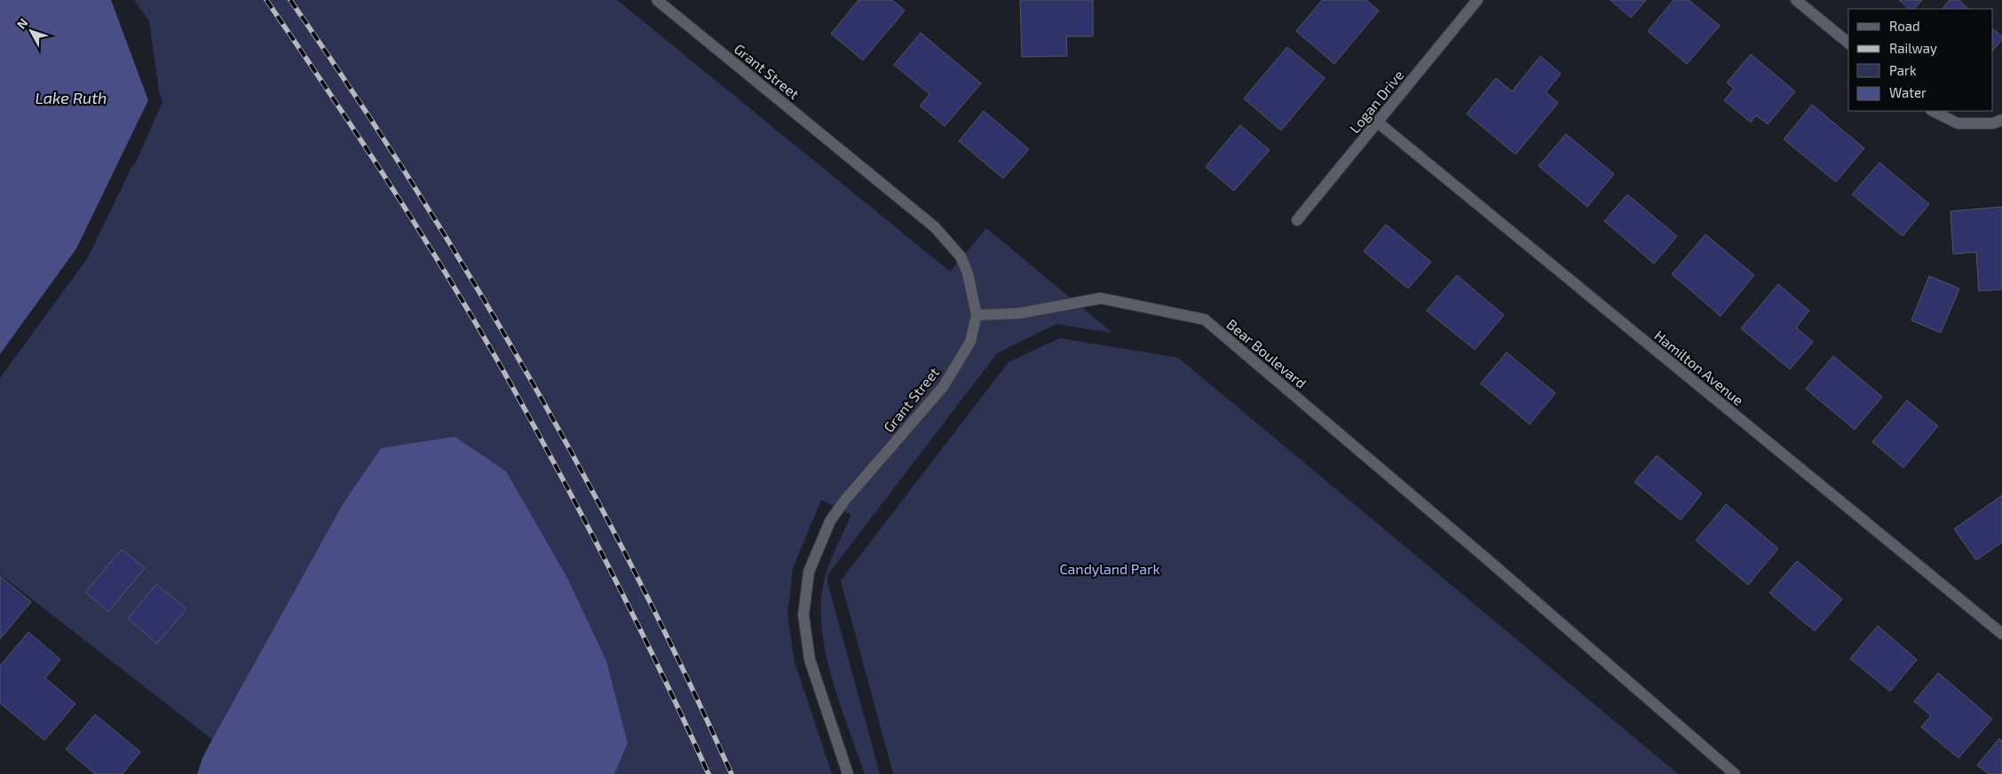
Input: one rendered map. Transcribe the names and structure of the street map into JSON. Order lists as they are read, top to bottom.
{
  "streets": {
    "street": [
      "Grant Street",
      "Logan Drive",
      "Bear Boulevard",
      "Hamilton Avenue"
    ]
  },
  "crossings": [
    ["Grant Street", "Bear Boulevard"],
    ["Logan Drive", "Hamilton Avenue"]
  ],
  "water": ["Lake Ruth"],
  "parks": ["Candyland Park"],
  "legend": [
    "Road",
    "Railway",
    "Park",
    "Water"
  ],
  "north": "top left"
}
